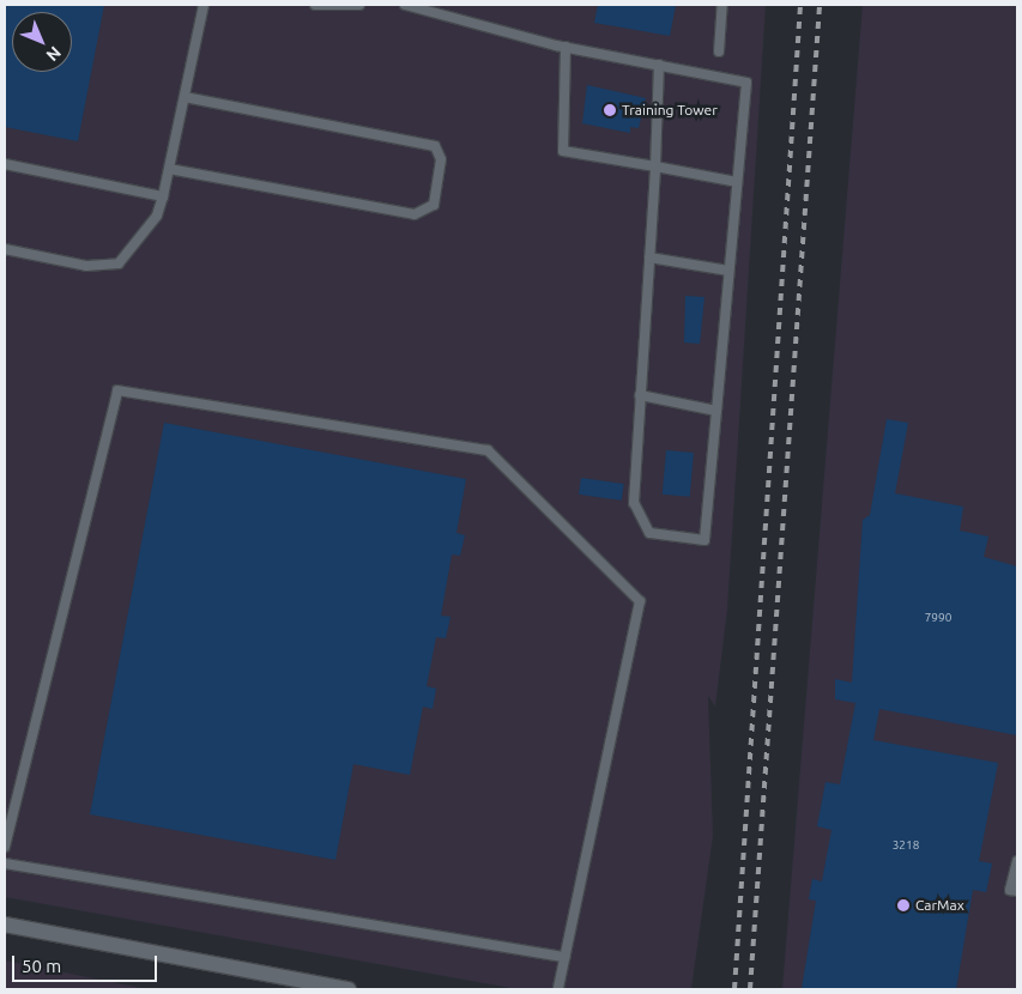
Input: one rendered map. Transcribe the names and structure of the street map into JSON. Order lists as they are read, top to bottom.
{
  "places": ["Training Tower", "CarMax"],
  "house_numbers": ["7990", "3218"],
  "scale_bar": "50 m",
  "north": "bottom right"
}
